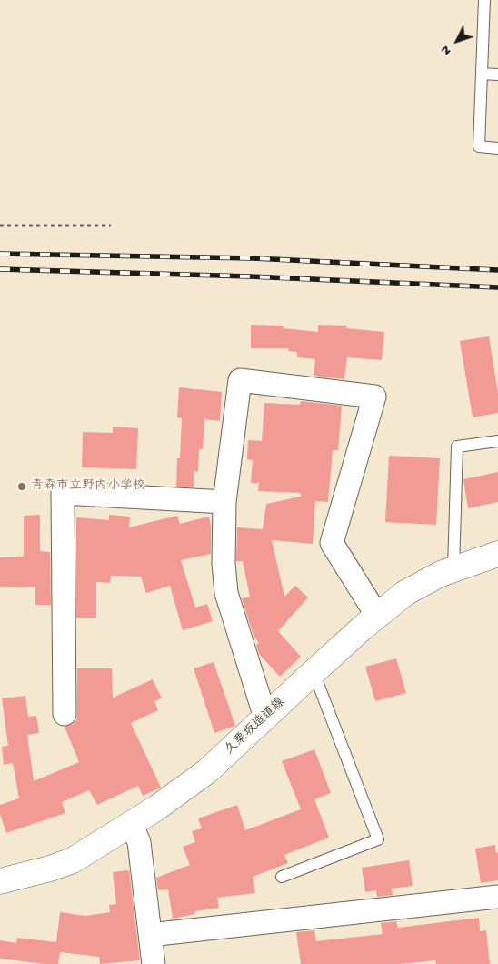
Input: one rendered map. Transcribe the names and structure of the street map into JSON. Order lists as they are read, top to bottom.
{
  "streets": {
    "main road": ["久栗坂造道線"]
  },
  "places": ["青森市立野内小学校"],
  "north": "bottom left"
}
